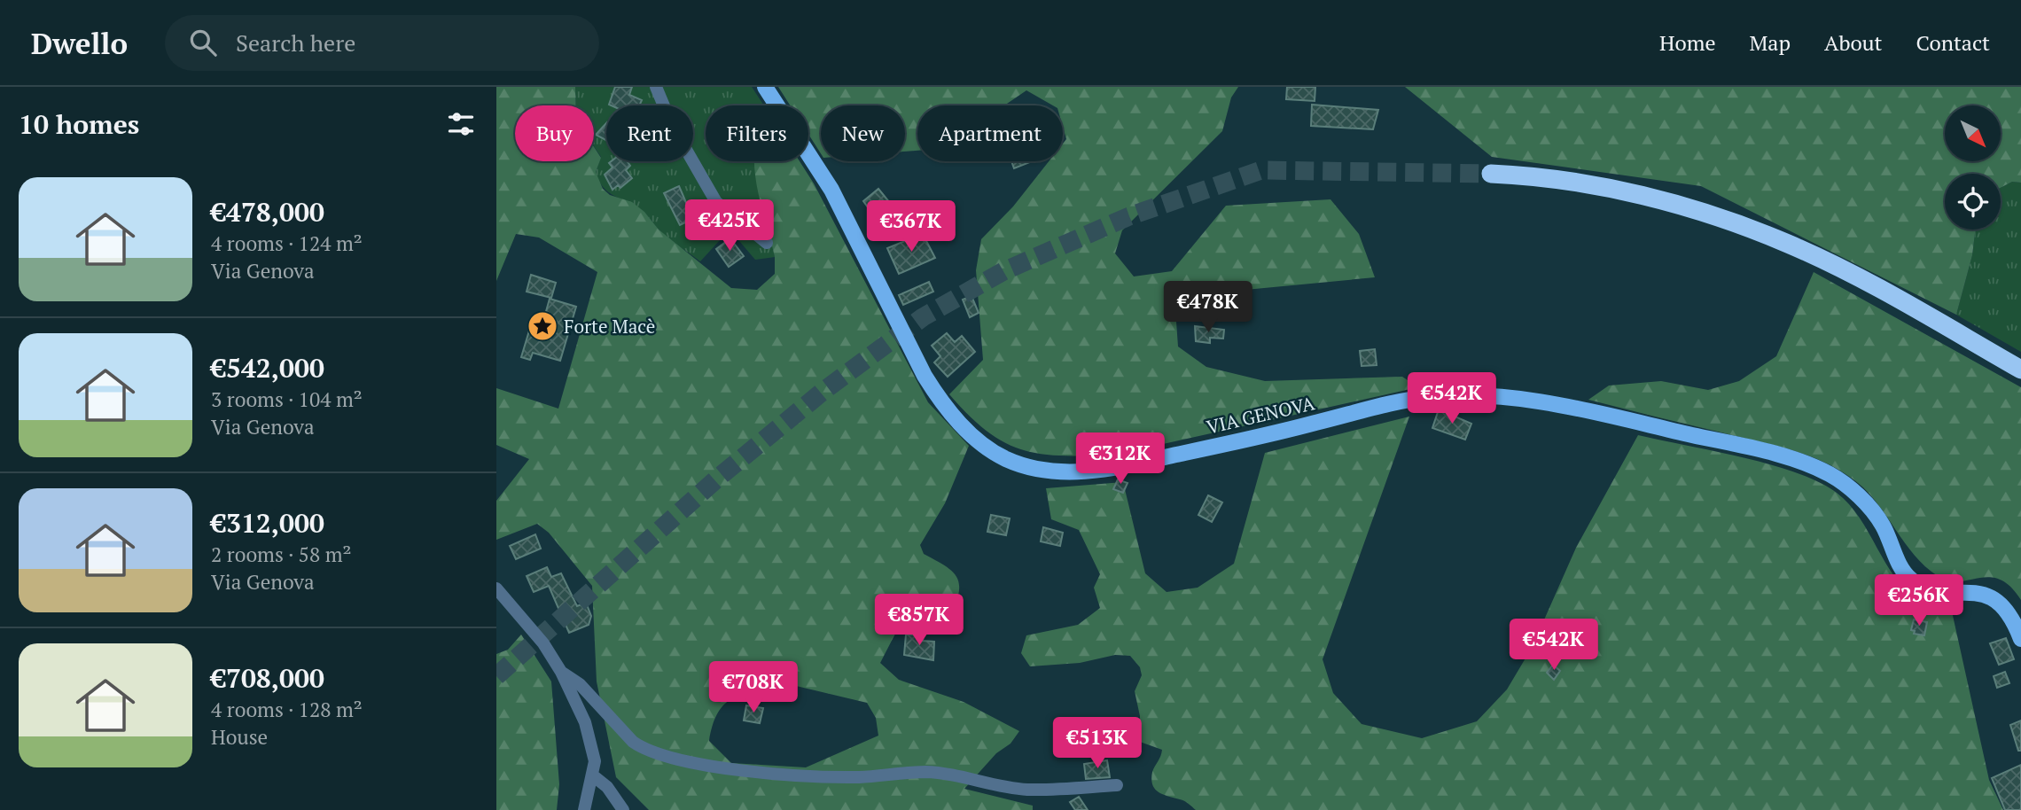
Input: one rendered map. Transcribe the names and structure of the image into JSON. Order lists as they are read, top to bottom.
{
  "streets": {
    "main road": ["VIA GENOVA"]
  },
  "places": {
    "place": ["Forte Macè"]
  },
  "north": "bottom right",
  "page": {
    "header": "Dwello",
    "search": "Search here",
    "nav": [
      "Home",
      "Map",
      "About",
      "Contact"
    ],
    "heading": "10 homes",
    "chip": [
      "Buy",
      "Rent",
      "Filters",
      "New",
      "Apartment"
    ],
    "list": [
      {
        "name": "€478,000",
        "note": "4 rooms · 124 m² · Via Genova"
      },
      {
        "name": "€542,000",
        "note": "3 rooms · 104 m² · Via Genova"
      },
      {
        "name": "€312,000",
        "note": "2 rooms · 58 m² · Via Genova"
      },
      {
        "name": "€708,000",
        "note": "4 rooms · 128 m² · House"
      }
    ],
    "price": [
      "€425K",
      "€367K",
      "€478K",
      "€542K",
      "€312K",
      "€256K",
      "€857K",
      "€542K",
      "€708K",
      "€513K"
    ]
  }
}
